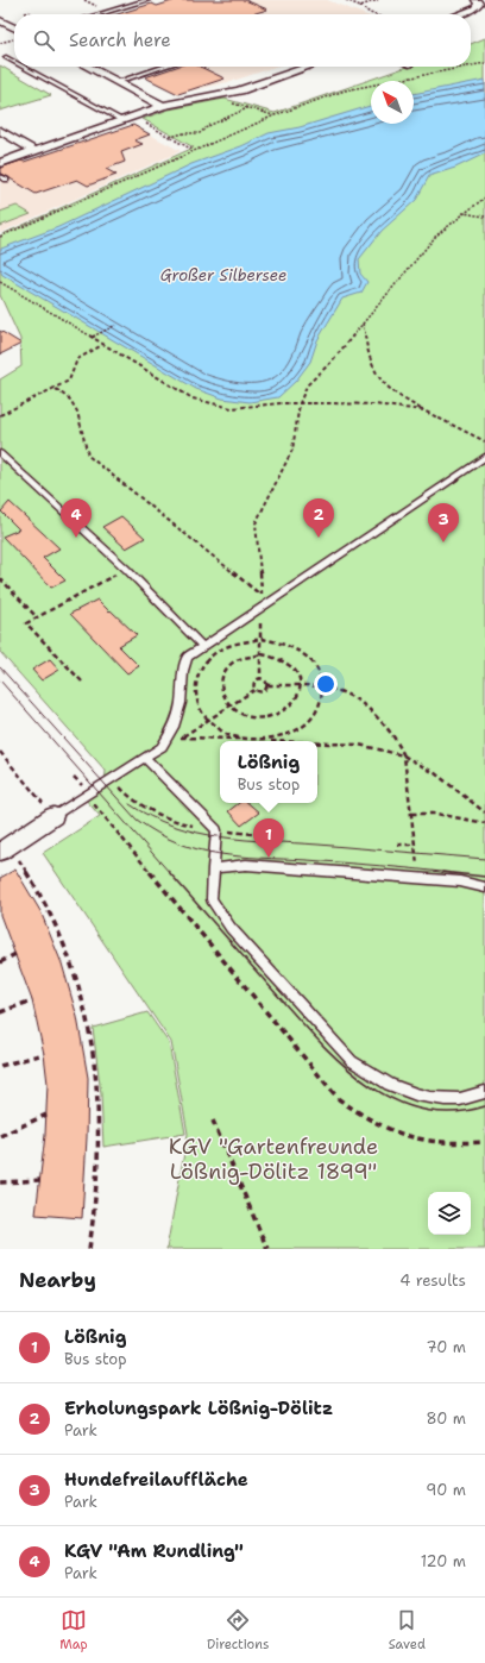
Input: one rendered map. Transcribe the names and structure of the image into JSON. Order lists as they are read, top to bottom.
{
  "water": ["Großer Silbersee"],
  "parks": ["KGV \"Gartenfreunde Lößnig-Dölitz 1899\""],
  "north": "top left",
  "page": {
    "search": "Search here",
    "pins": [
      "2",
      "4",
      "3",
      "1"
    ],
    "popup": ["Lößnig", "Bus stop"],
    "heading": ["Nearby", "4 results"],
    "list": [
      {
        "mark": "1",
        "name": "Lößnig",
        "note": "Bus stop",
        "value": "70 m"
      },
      {
        "mark": "2",
        "name": "Erholungspark Lößnig-Dölitz",
        "note": "Park",
        "value": "80 m"
      },
      {
        "mark": "3",
        "name": "Hundefreilauffläche",
        "note": "Park",
        "value": "90 m"
      },
      {
        "mark": "4",
        "name": "KGV \"Am Rundling\"",
        "note": "Park",
        "value": "120 m"
      }
    ],
    "nav": ["Map", "Directions", "Saved"]
  }
}
